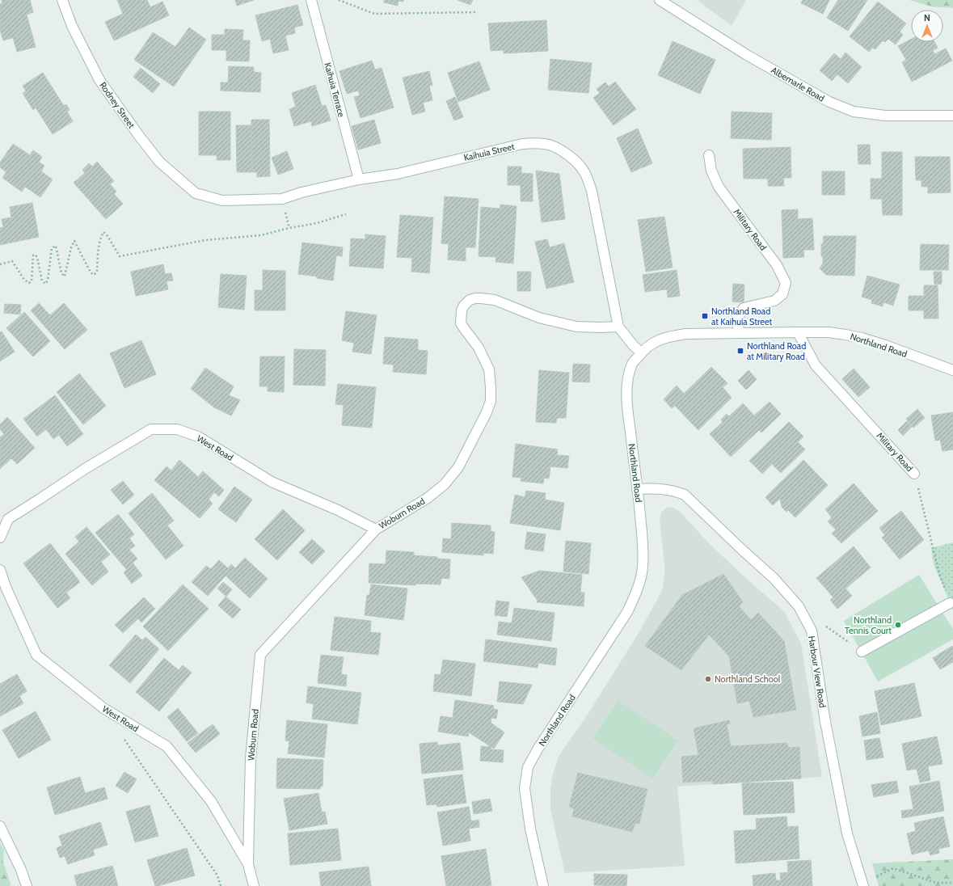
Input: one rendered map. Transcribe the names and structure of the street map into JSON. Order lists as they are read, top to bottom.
{
  "streets": {
    "street": [
      "Albemarle Road",
      "Kaihuia Terrace",
      "Rodney Street",
      "Kaihuia Street",
      "Military Road",
      "Northland Road",
      "West Road",
      "Woburn Road",
      "Harbour View Road"
    ]
  },
  "crossings": [
    ["Kaihuia Terrace", "Kaihuia Street"],
    ["Rodney Street", "Kaihuia Street"],
    ["Kaihuia Street", "Northland Road"],
    ["Kaihuia Street", "Woburn Road"],
    ["Military Road", "Northland Road"],
    ["Northland Road", "Harbour View Road"],
    ["West Road", "Woburn Road"]
  ],
  "places": {
    "transit": ["Northland Road at Kaihuia Street", "Northland Road at Military Road"],
    "other": ["Northland Tennis Court", "Northland School"]
  },
  "north": "top"
}
